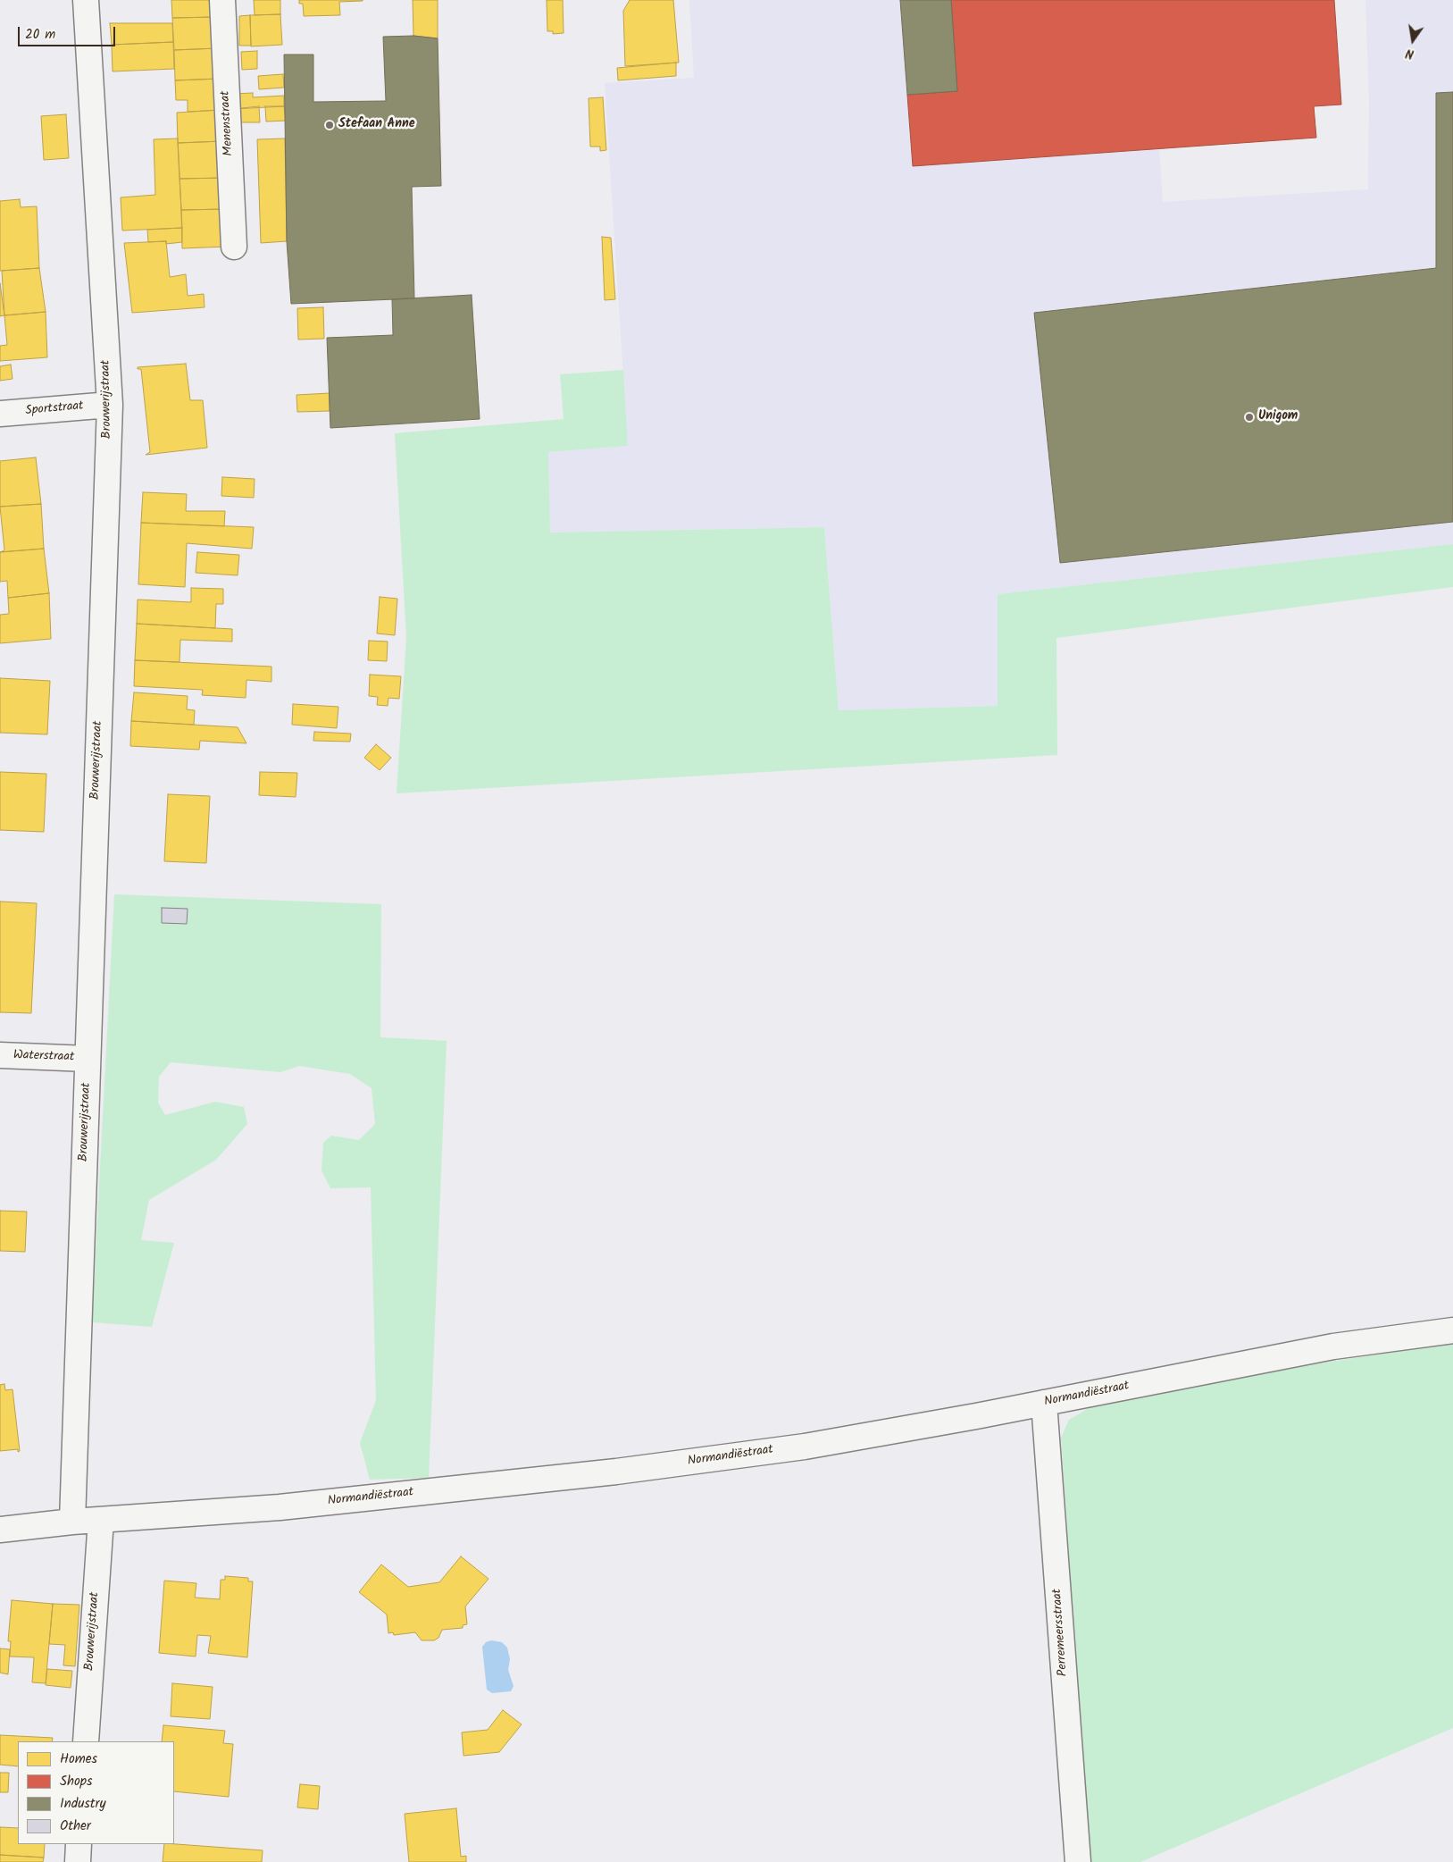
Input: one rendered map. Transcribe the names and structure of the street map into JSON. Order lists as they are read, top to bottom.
{
  "streets": {
    "street": [
      "Menenstraat",
      "Brouwerijstraat",
      "Sportstraat",
      "Waterstraat",
      "Normandiëstraat",
      "Perremeersstraat"
    ]
  },
  "crossings": [
    ["Brouwerijstraat", "Sportstraat"],
    ["Brouwerijstraat", "Waterstraat"],
    ["Brouwerijstraat", "Normandiëstraat"],
    ["Normandiëstraat", "Perremeersstraat"]
  ],
  "places": ["Stefaan Anne", "Unigom"],
  "legend": [
    "Homes",
    "Shops",
    "Industry",
    "Other"
  ],
  "scale_bar": "20 m",
  "north": "bottom"
}
